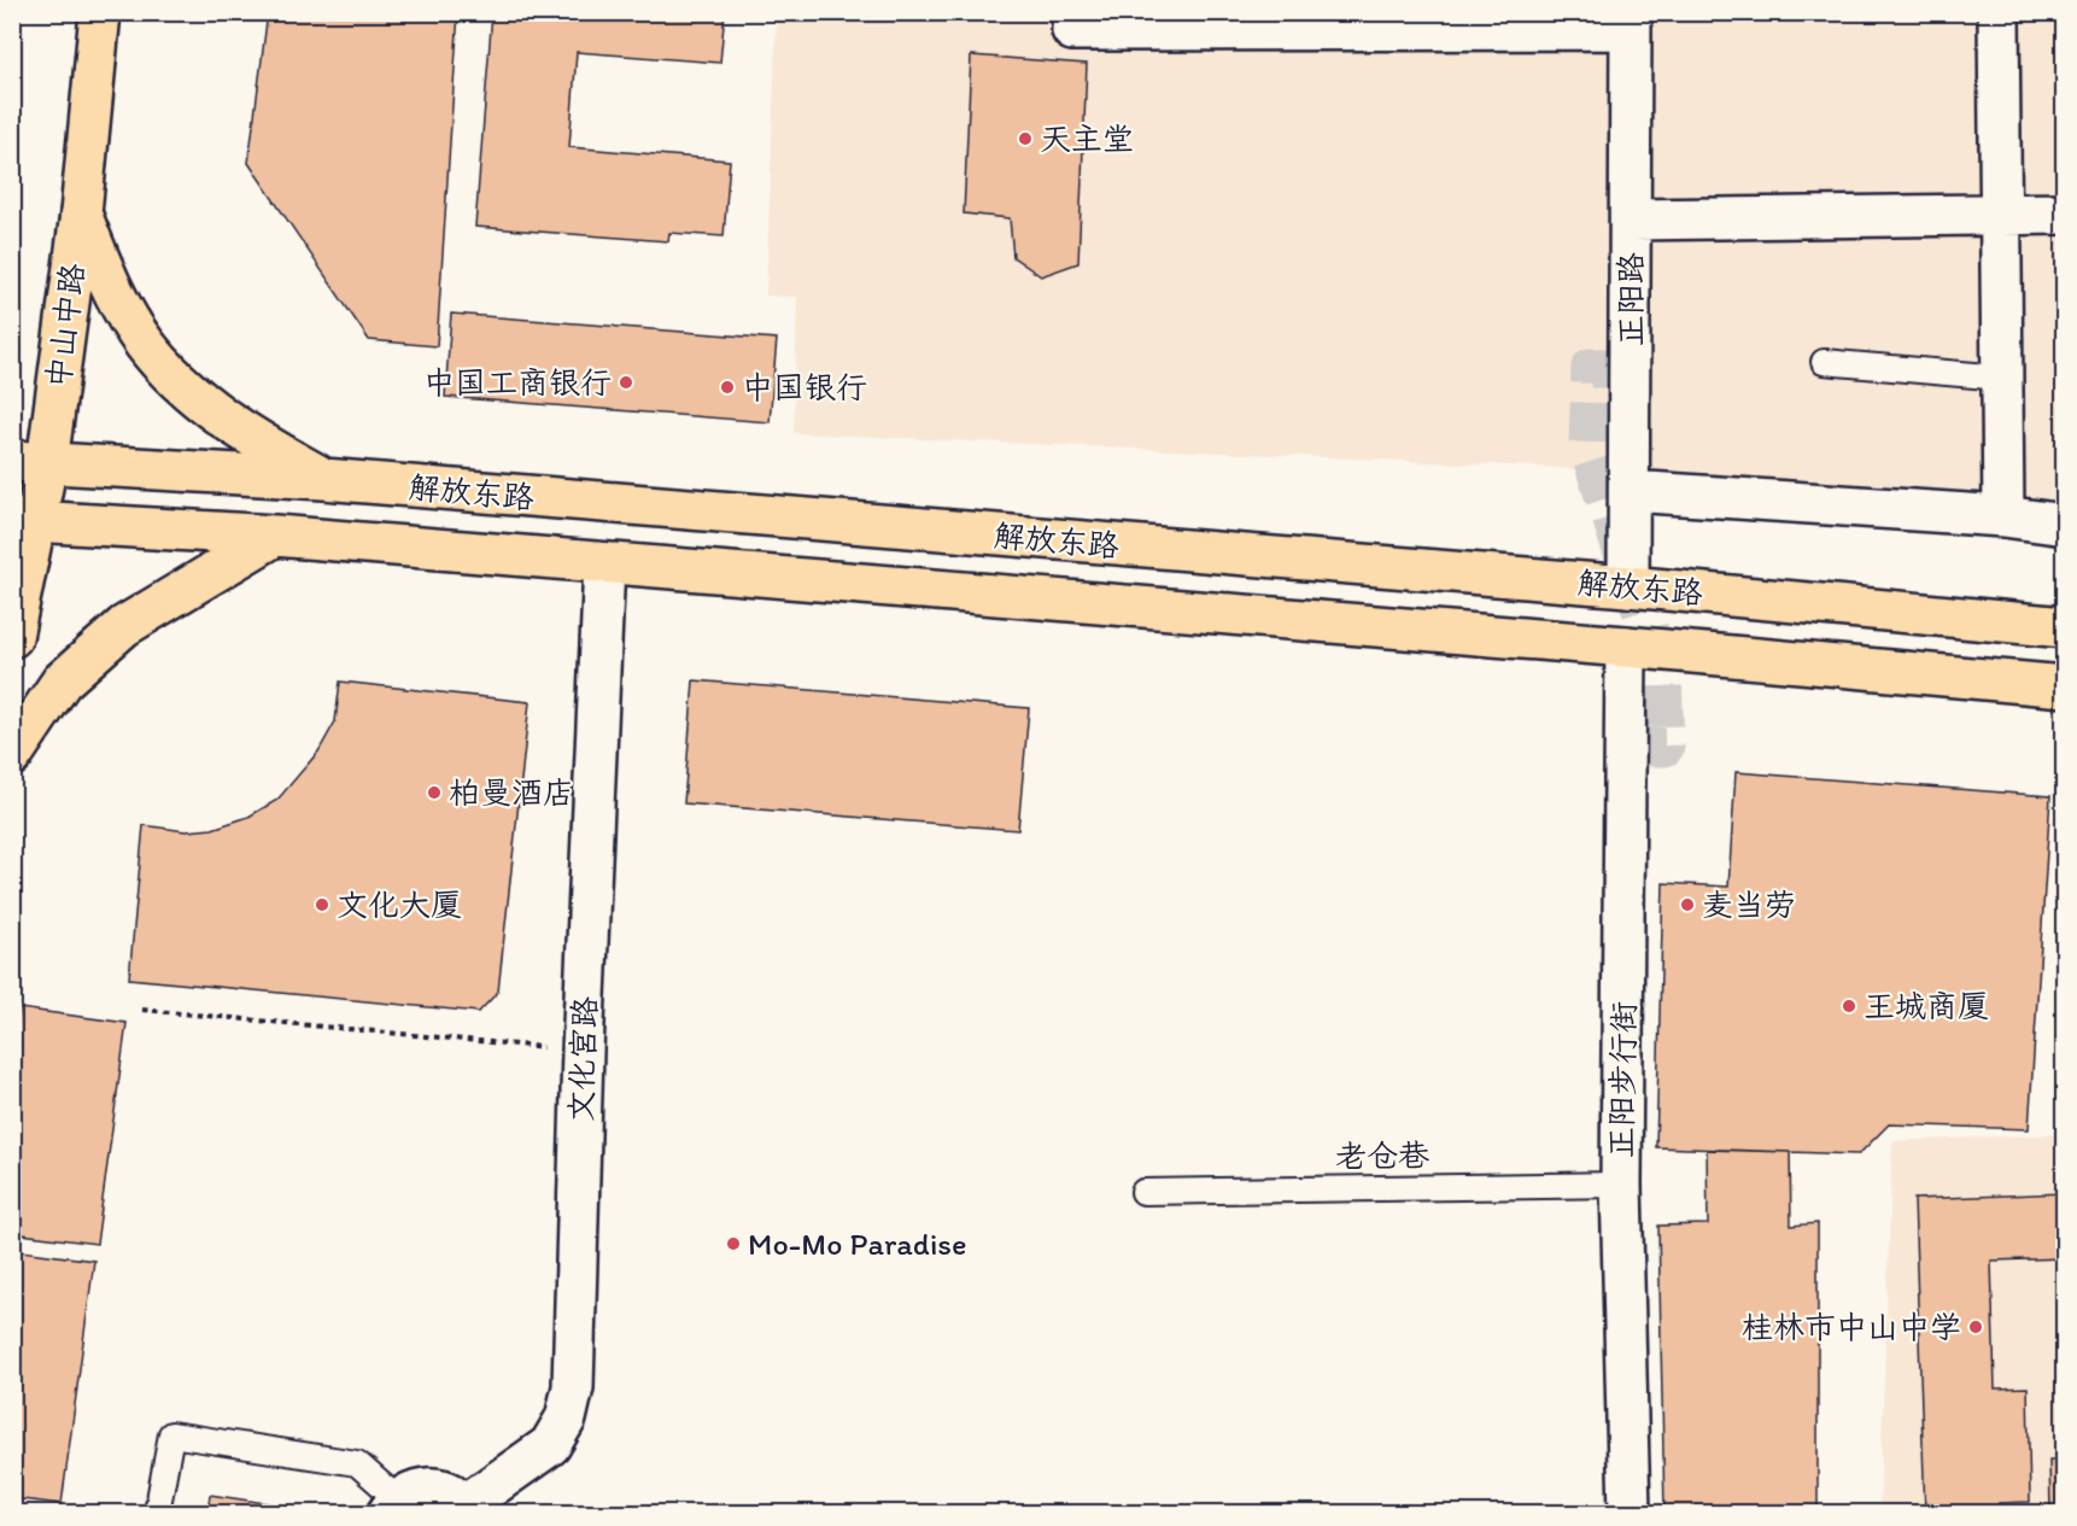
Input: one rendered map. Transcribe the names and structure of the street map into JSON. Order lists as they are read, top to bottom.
{
  "streets": {
    "main road": ["中山中路", "解放东路"],
    "street": ["正阳路", "文化宫路", "正阳步行街"],
    "lane": ["老仓巷"]
  },
  "crossings": [
    ["正阳路", "解放东路"],
    ["中山中路", "解放东路"],
    ["解放东路", "文化宫路"],
    ["解放东路", "正阳步行街"],
    ["正阳步行街", "老仓巷"]
  ],
  "places": [
    "天主堂",
    "中国工商银行",
    "中国银行",
    "柏曼酒店",
    "文化大厦",
    "麦当劳",
    "王城商厦",
    "Mo-Mo Paradise",
    "桂林市中山中学"
  ]
}
